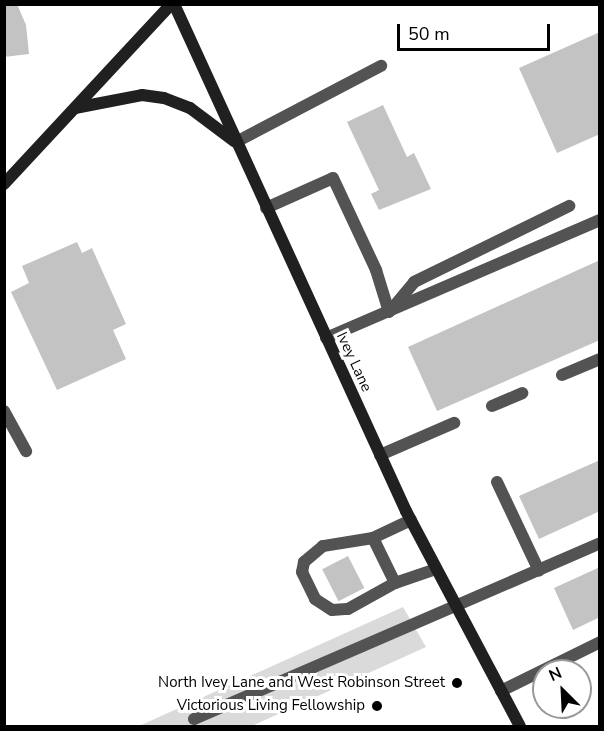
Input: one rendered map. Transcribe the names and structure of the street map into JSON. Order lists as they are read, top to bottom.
{
  "streets": {
    "street": ["Ivey Lane"]
  },
  "places": ["North Ivey Lane and West Robinson Street", "Victorious Living Fellowship"],
  "scale_bar": "50 m",
  "north": "top left"
}
